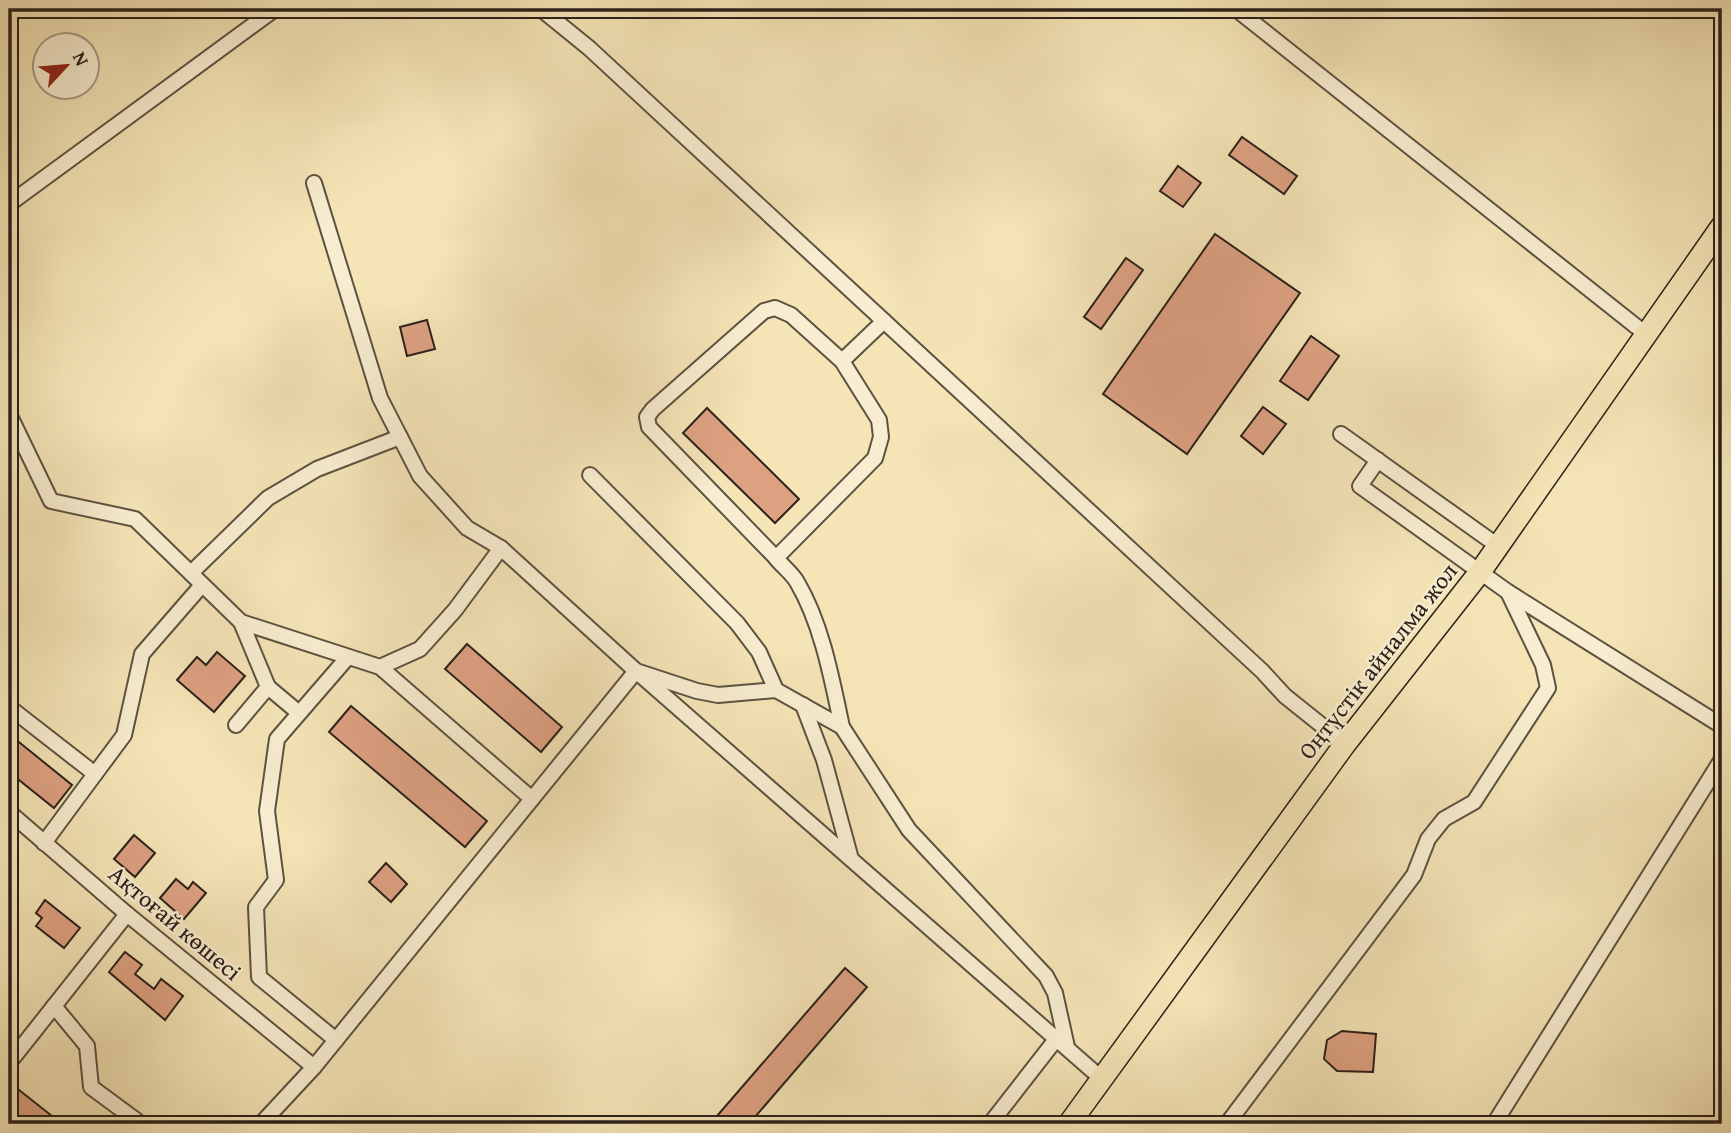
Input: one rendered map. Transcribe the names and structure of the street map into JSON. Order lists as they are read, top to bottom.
{
  "streets": {
    "highway": ["Оңтүстік айналма жол"],
    "street": ["Ақтоғай көшесі"]
  },
  "north": "top right"
}
